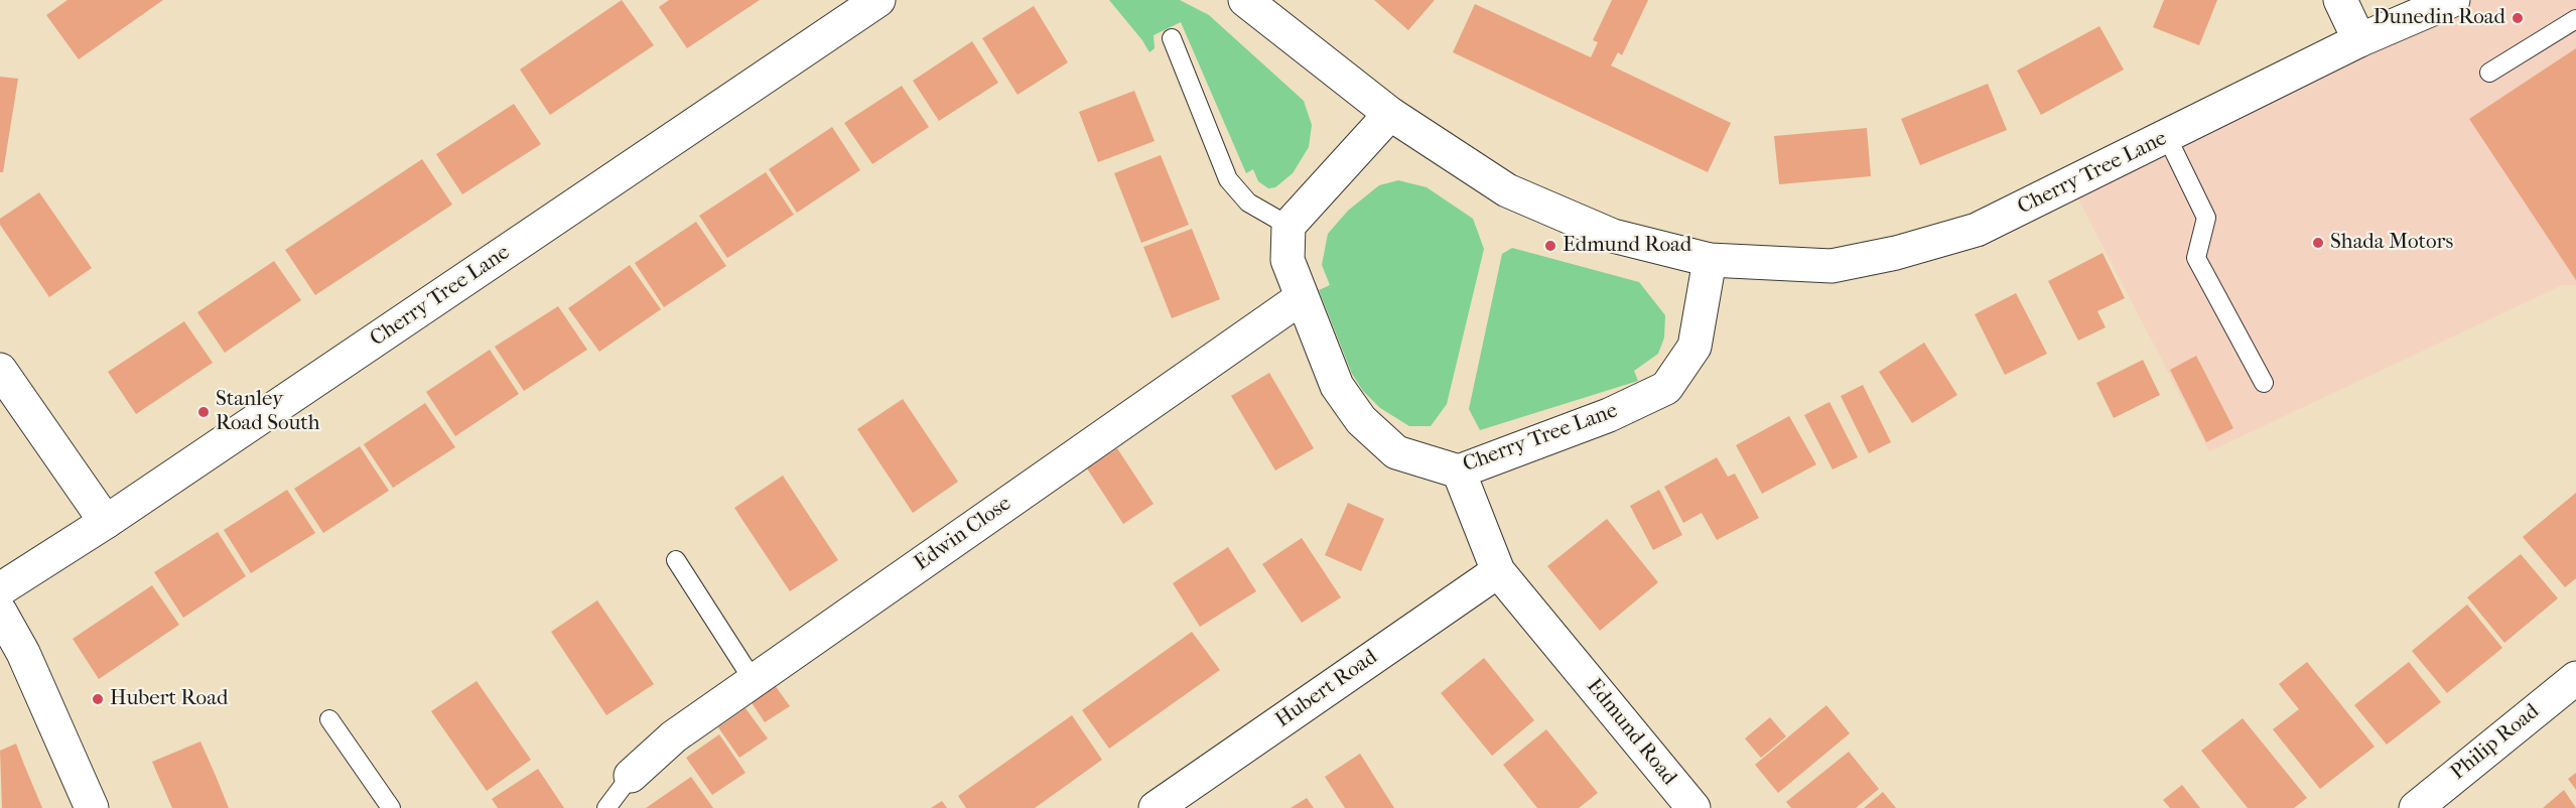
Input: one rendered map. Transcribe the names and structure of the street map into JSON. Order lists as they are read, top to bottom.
{
  "streets": {
    "street": [
      "Cherry Tree Lane",
      "Edwin Close",
      "Hubert Road",
      "Edmund Road",
      "Philip Road"
    ]
  },
  "crossings": [
    ["Cherry Tree Lane", "Edwin Close"],
    ["Cherry Tree Lane", "Edmund Road"],
    ["Hubert Road", "Edmund Road"]
  ],
  "places": [
    "Dunedin Road",
    "Shada Motors",
    "Edmund Road",
    "Stanley Road South",
    "Hubert Road"
  ]
}
